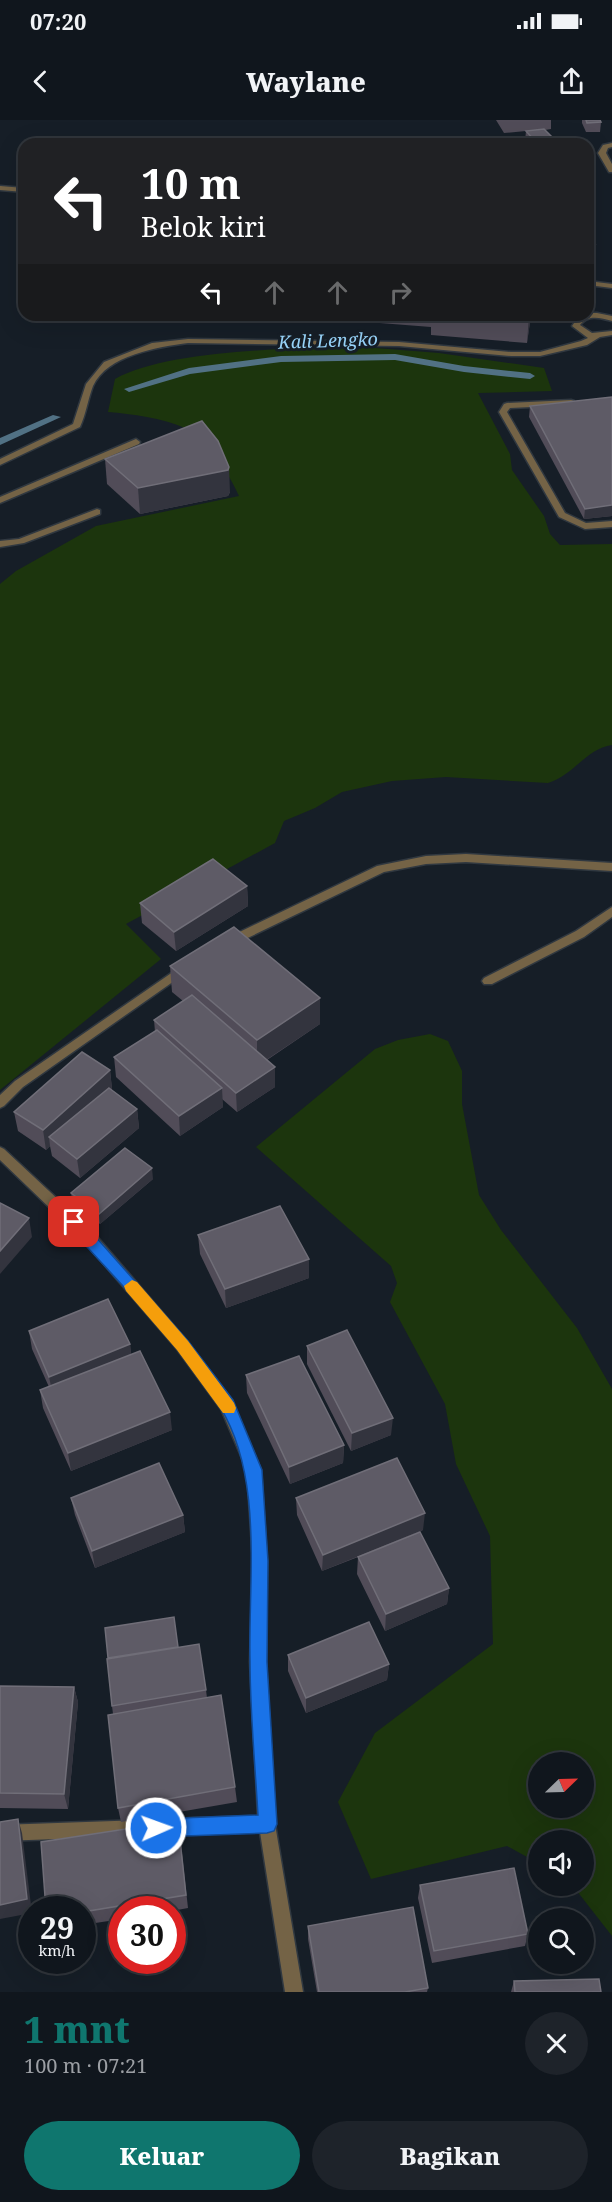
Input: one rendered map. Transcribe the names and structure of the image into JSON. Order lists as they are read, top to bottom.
{
  "water": ["Kali Lengko"],
  "north": "top right",
  "page": {
    "status": "07:20",
    "header": "Waylane",
    "turn": ["10 m", "Belok kiri"],
    "speed": "29 km/h",
    "limit": "30",
    "heading": ["1 mnt", "100 m · 07:21"],
    "buttons": ["Keluar", "Bagikan"]
  }
}
